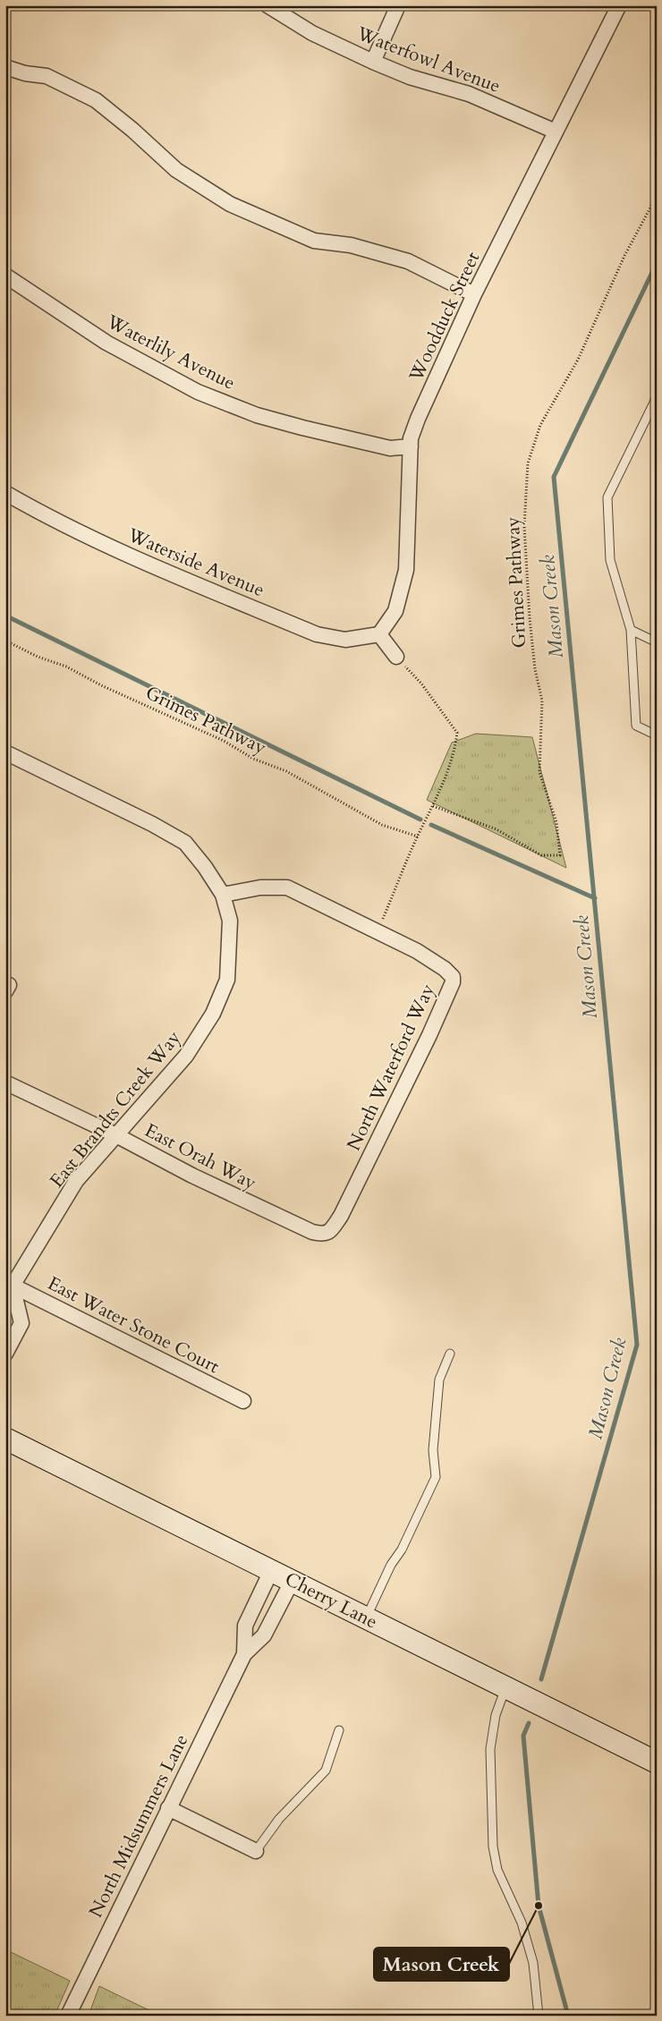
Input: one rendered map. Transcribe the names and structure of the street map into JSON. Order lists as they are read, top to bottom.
{
  "streets": {
    "main road": ["Cherry Lane"],
    "street": [
      "Waterfowl Avenue",
      "Woodduck Street",
      "Waterlily Avenue",
      "Waterside Avenue",
      "North Waterford Way",
      "East Brandts Creek Way",
      "East Orah Way",
      "East Water Stone Court",
      "North Midsummers Lane"
    ],
    "path": ["Grimes Pathway"]
  },
  "crossings": [
    ["Waterfowl Avenue", "Woodduck Street"],
    ["Woodduck Street", "Waterlily Avenue"],
    ["Woodduck Street", "Waterside Avenue"],
    ["North Waterford Way", "East Brandts Creek Way"],
    ["North Waterford Way", "East Orah Way"],
    ["East Brandts Creek Way", "East Orah Way"],
    ["East Brandts Creek Way", "East Water Stone Court"],
    ["Cherry Lane", "North Midsummers Lane"]
  ],
  "water": ["Mason Creek"],
  "places": ["Mason Creek"]
}
